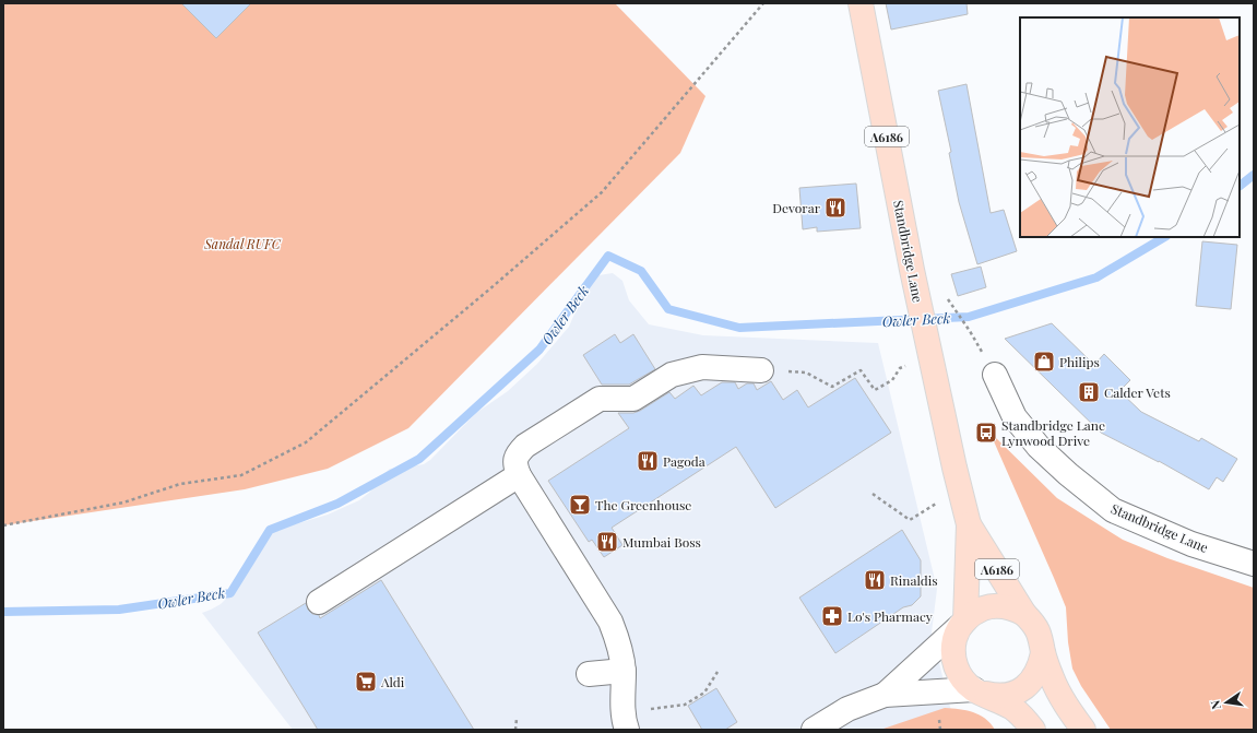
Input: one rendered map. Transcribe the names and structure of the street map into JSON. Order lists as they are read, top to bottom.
{
  "streets": {
    "main road": ["A6186", "Standbridge Lane"]
  },
  "water": ["Owler Beck"],
  "parks": ["Sandal RUFC"],
  "places": {
    "restaurant": [
      "Devorar",
      "Pagoda",
      "Mumbai Boss",
      "Rinaldis"
    ],
    "shop": ["Philips"],
    "building": ["Calder Vets"],
    "bus stop": ["Standbridge Lane Lynwood Drive"],
    "bar": ["The Greenhouse"],
    "pharmacy": ["Lo's Pharmacy"],
    "supermarket": ["Aldi"]
  },
  "north": "left"
}
